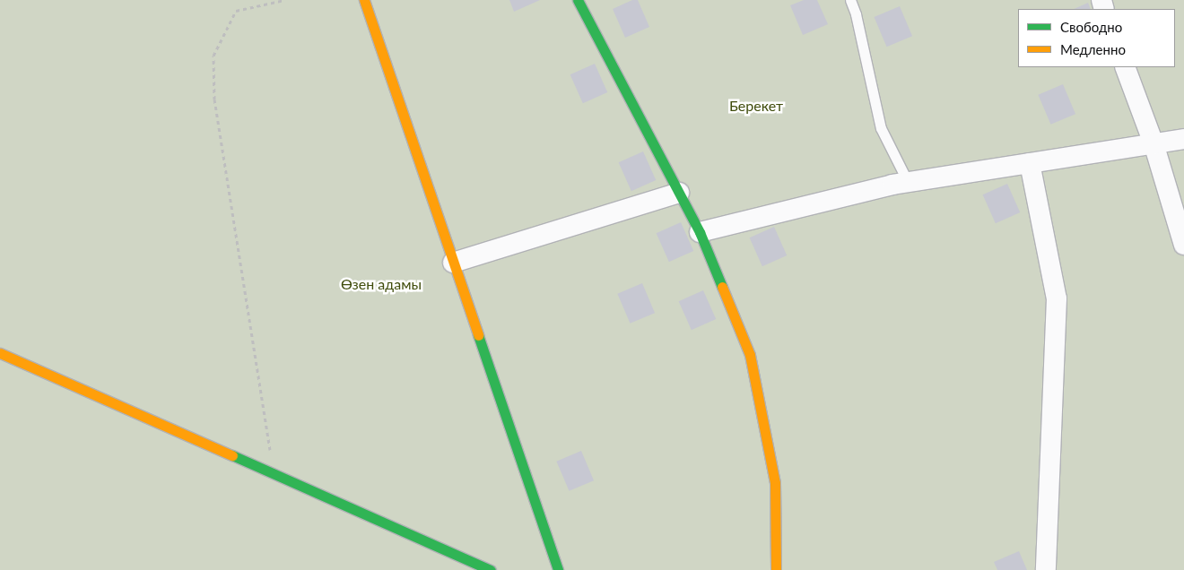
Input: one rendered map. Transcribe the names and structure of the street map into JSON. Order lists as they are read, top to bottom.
{
  "parks": ["Берекет", "Өзен адамы"],
  "legend": ["Свободно", "Медленно"]
}
